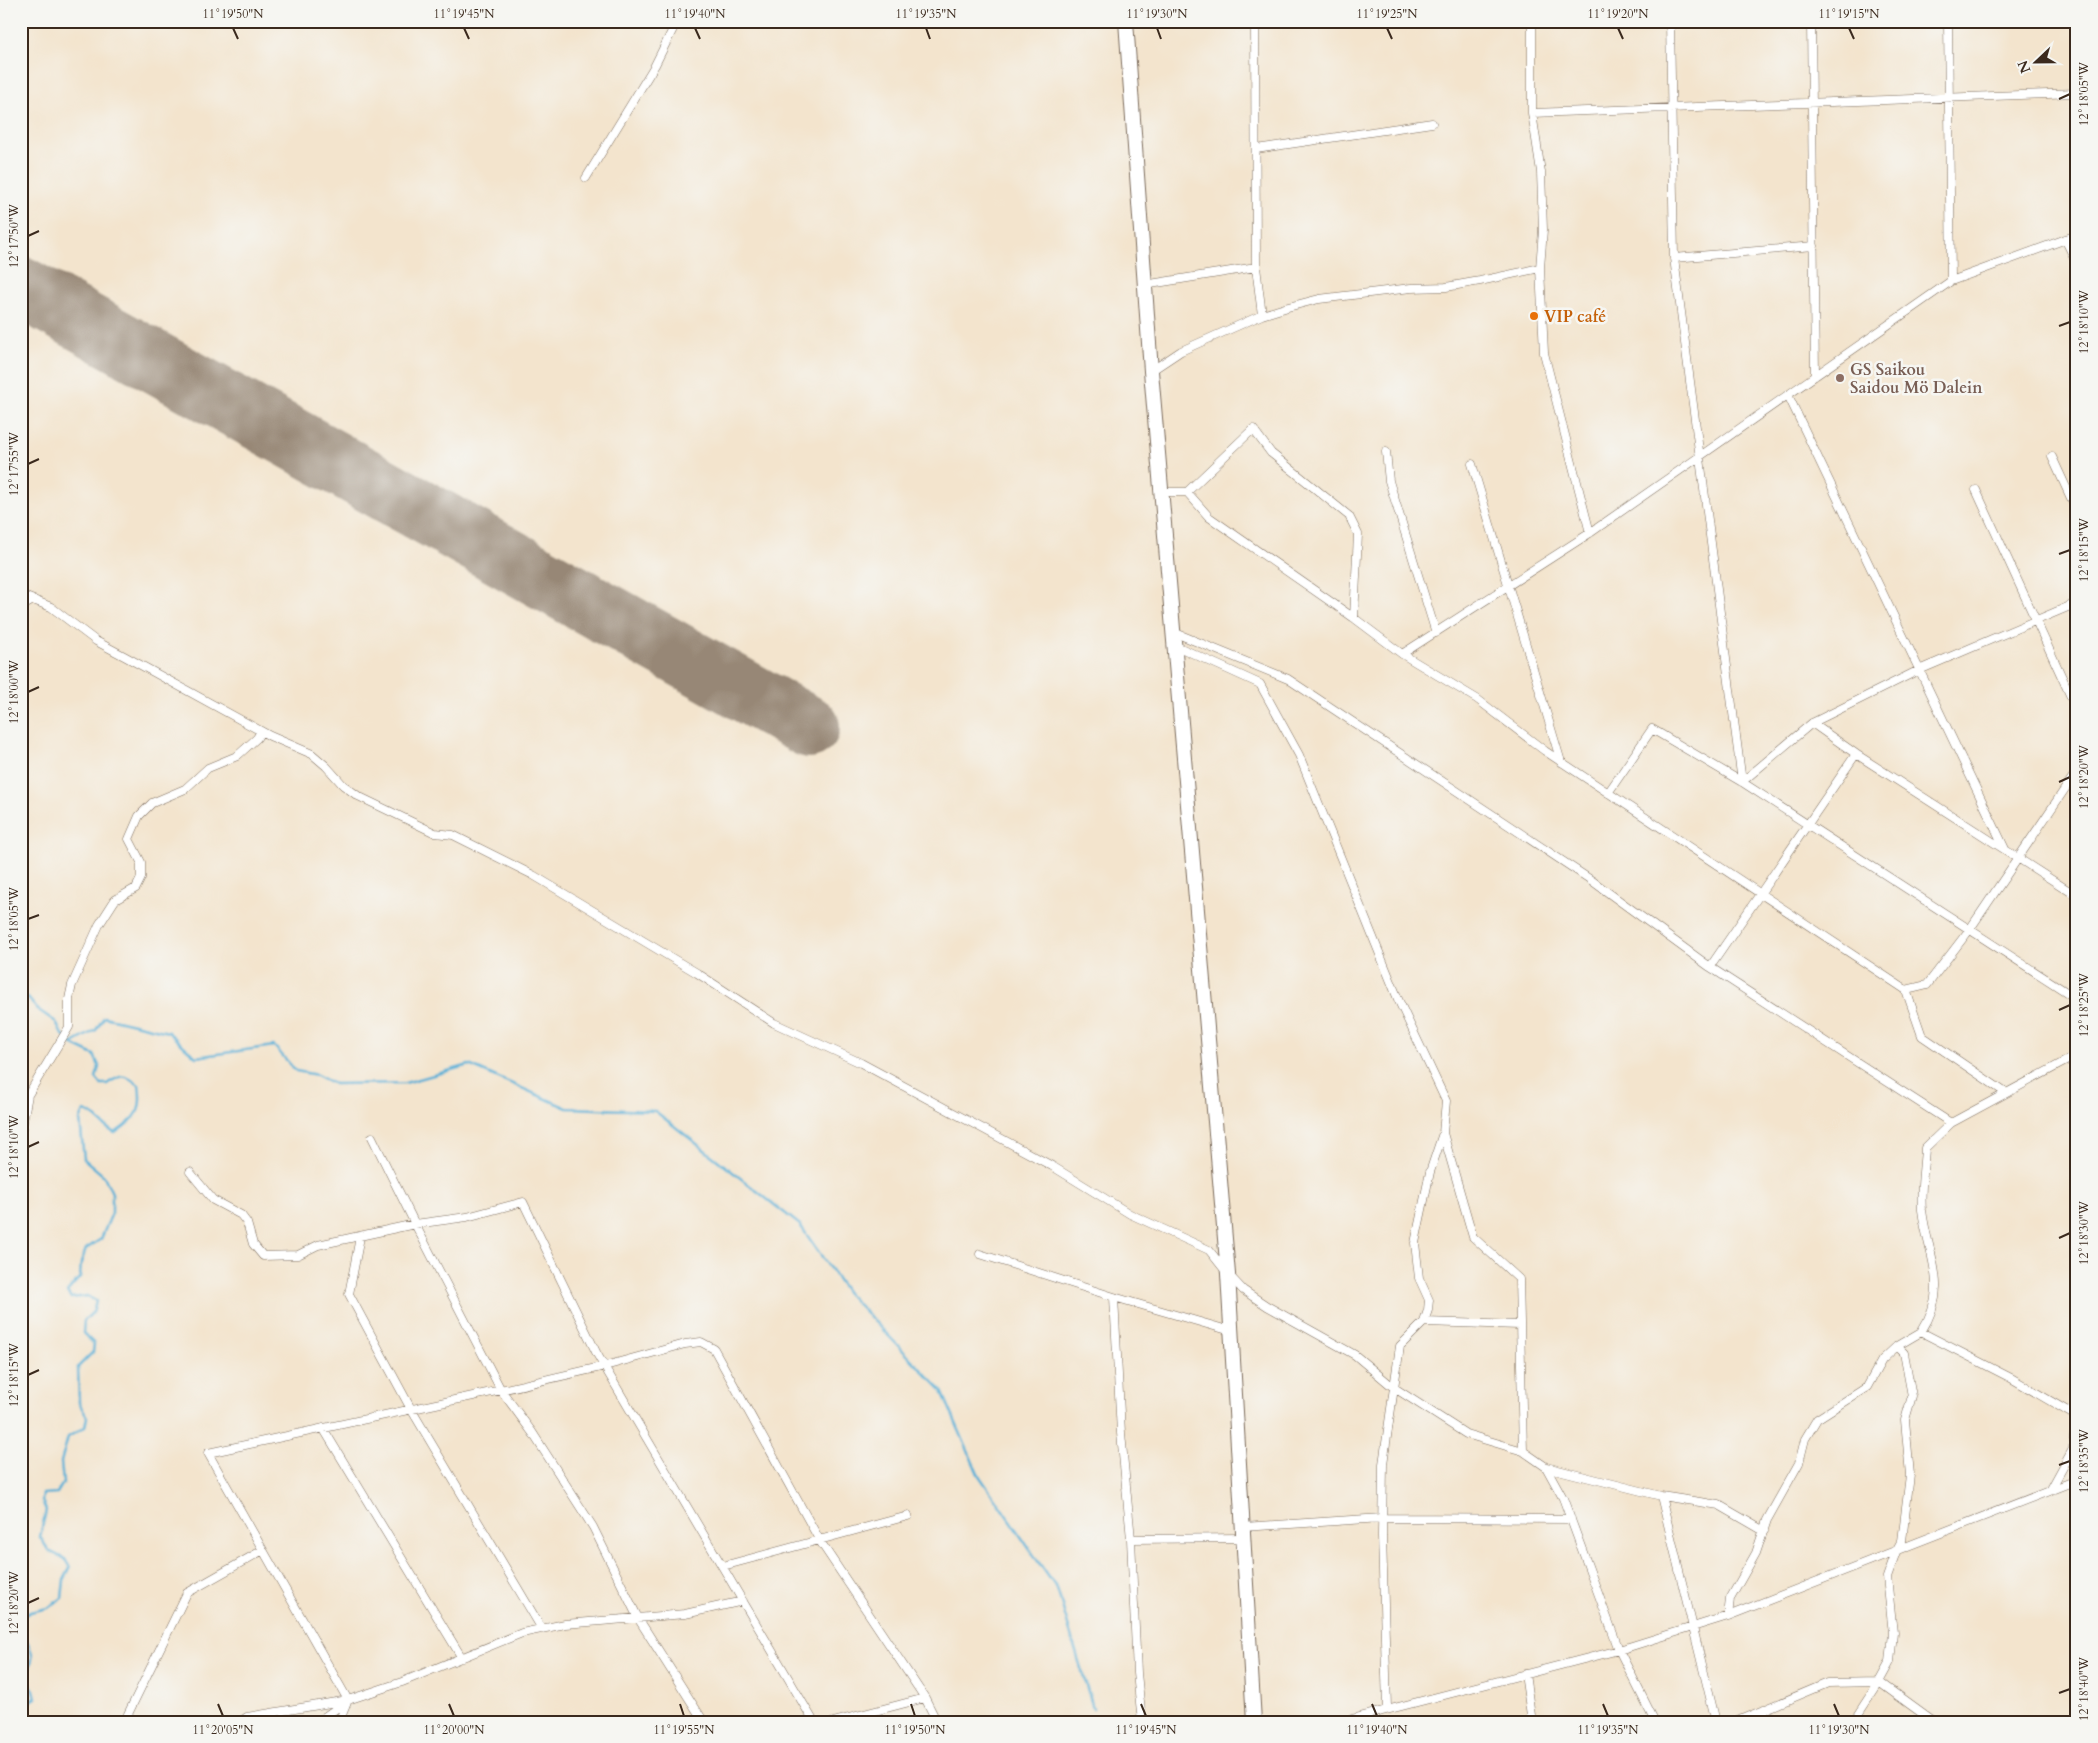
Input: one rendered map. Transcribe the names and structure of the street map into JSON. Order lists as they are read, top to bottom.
{
  "places": ["VIP café", "GS Saikou Saidou Mö Dalein"],
  "north": "left",
  "coordinates": [
    "11°19'50\"N",
    "11°19'45\"N",
    "11°19'40\"N",
    "11°19'35\"N",
    "11°19'30\"N",
    "11°19'25\"N",
    "11°19'20\"N",
    "11°19'15\"N",
    "12°18'05\"W",
    "12°17'50\"W",
    "12°18'10\"W",
    "12°17'55\"W",
    "12°18'15\"W",
    "12°18'00\"W",
    "12°18'20\"W",
    "12°18'25\"W",
    "12°18'30\"W",
    "12°18'35\"W",
    "12°18'40\"W",
    "11°20'05\"N",
    "11°20'00\"N",
    "11°19'55\"N"
  ]
}
